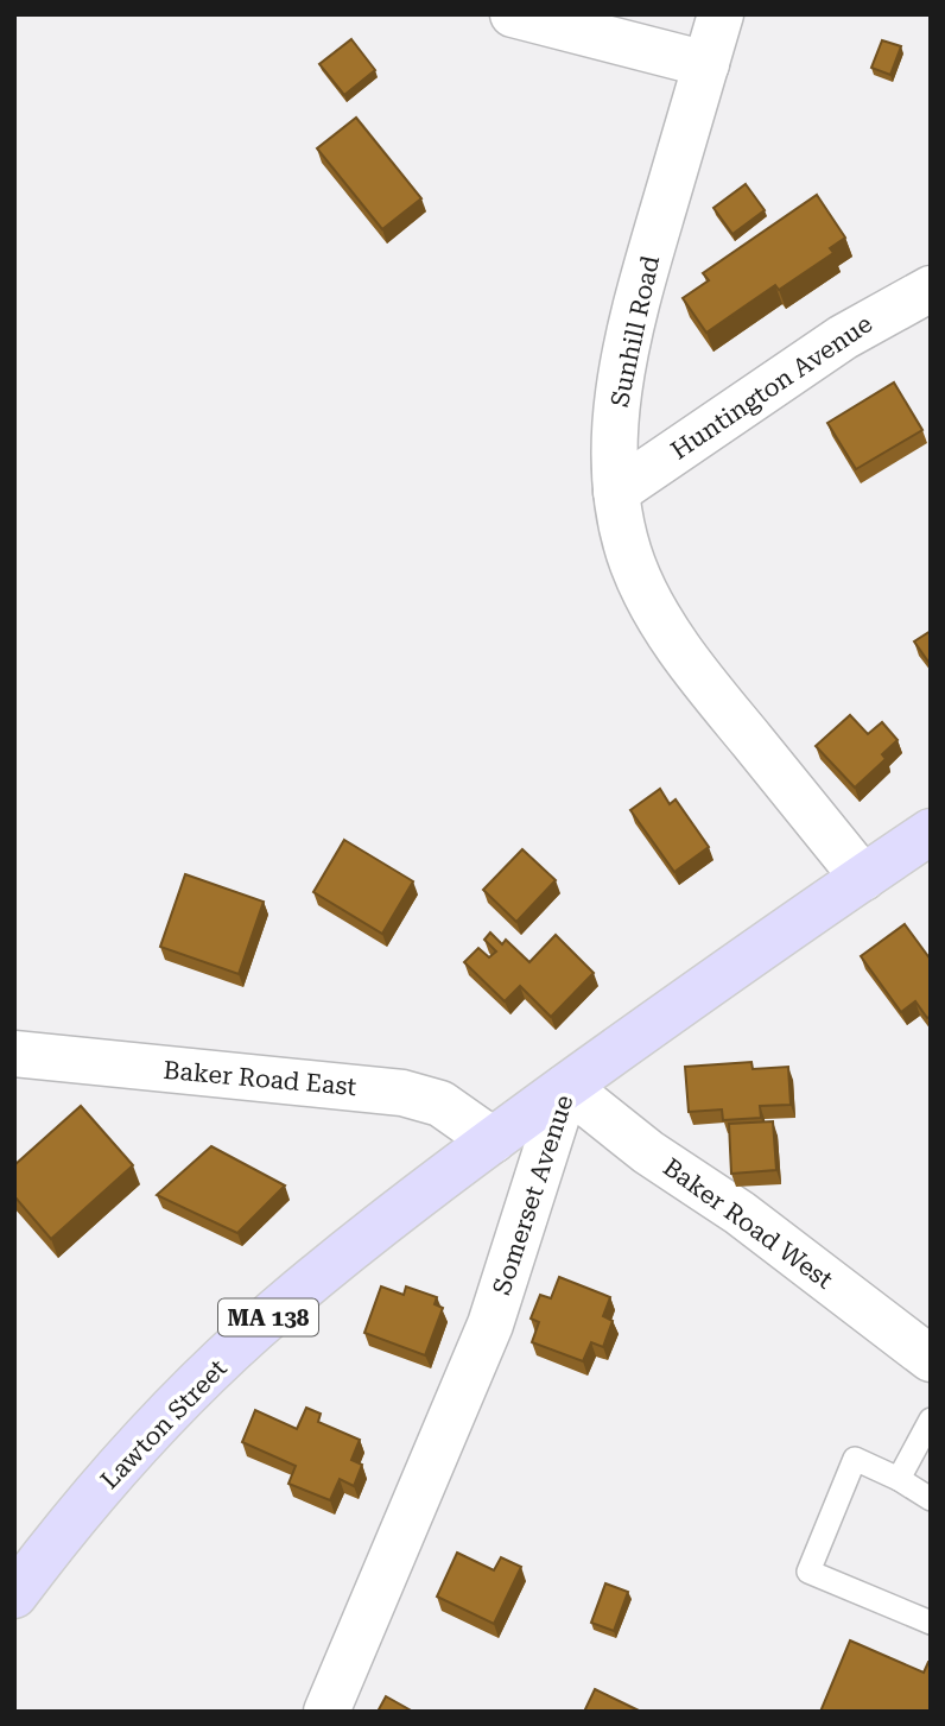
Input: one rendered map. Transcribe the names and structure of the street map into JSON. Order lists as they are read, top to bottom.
{
  "streets": {
    "main road": ["Somerset Avenue", "MA 138", "Lawton Street"],
    "street": [
      "Sunhill Road",
      "Huntington Avenue",
      "Baker Road East",
      "Baker Road West"
    ]
  },
  "crossings": [
    ["Sunhill Road", "Huntington Avenue"],
    ["Sunhill Road", "Somerset Avenue"],
    ["Baker Road East", "Lawton Street"],
    ["Somerset Avenue", "Baker Road West"],
    ["Somerset Avenue", "Lawton Street"],
    ["Baker Road West", "Lawton Street"]
  ]
}
